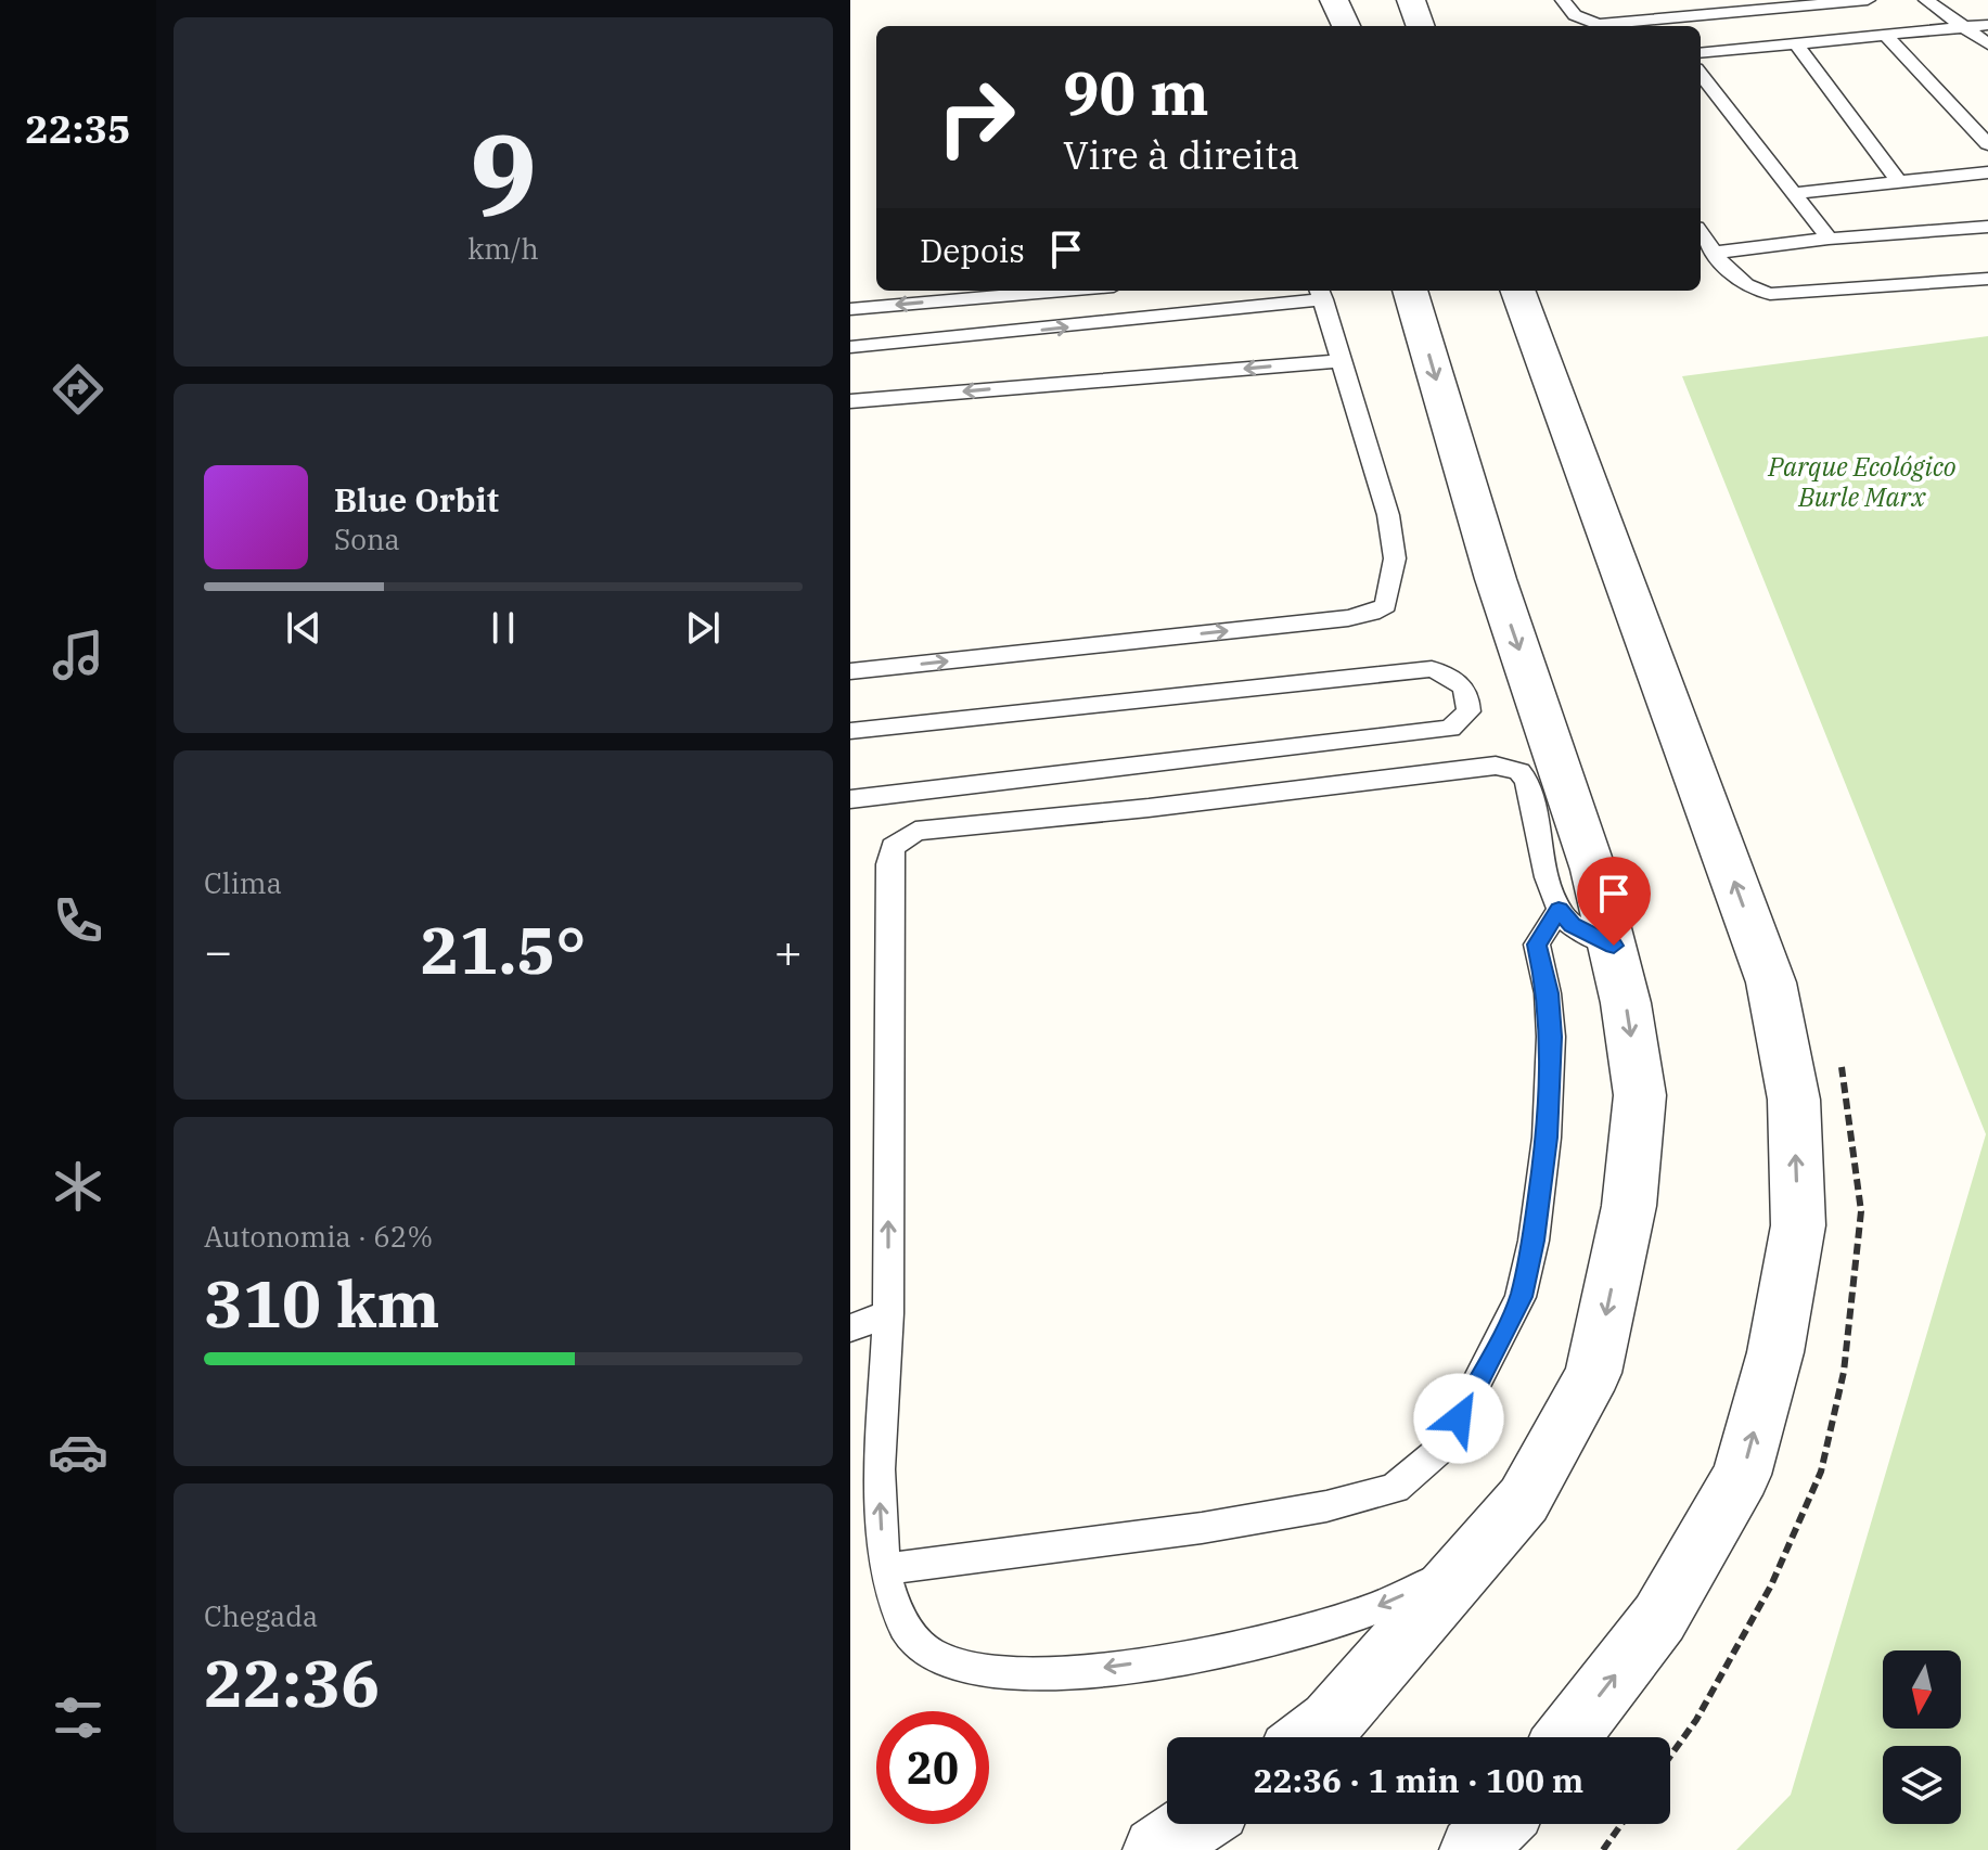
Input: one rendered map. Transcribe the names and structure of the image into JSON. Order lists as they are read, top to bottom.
{
  "parks": ["Parque Ecológico Burle Marx"],
  "north": "bottom",
  "page": {
    "tabs": "22:35",
    "tile": [
      ["9", "km/h"],
      "Clima",
      ["Autonomia · 62%", "310 km"],
      ["Chegada", "22:36"]
    ],
    "turn": ["90 m", "Vire à direita"],
    "then": "Depois",
    "song": ["Blue Orbit", "Sona"],
    "heat": ["−", "21.5°", "+"],
    "limit": "20",
    "trip": "22:36 · 1 min · 100 m"
  }
}
